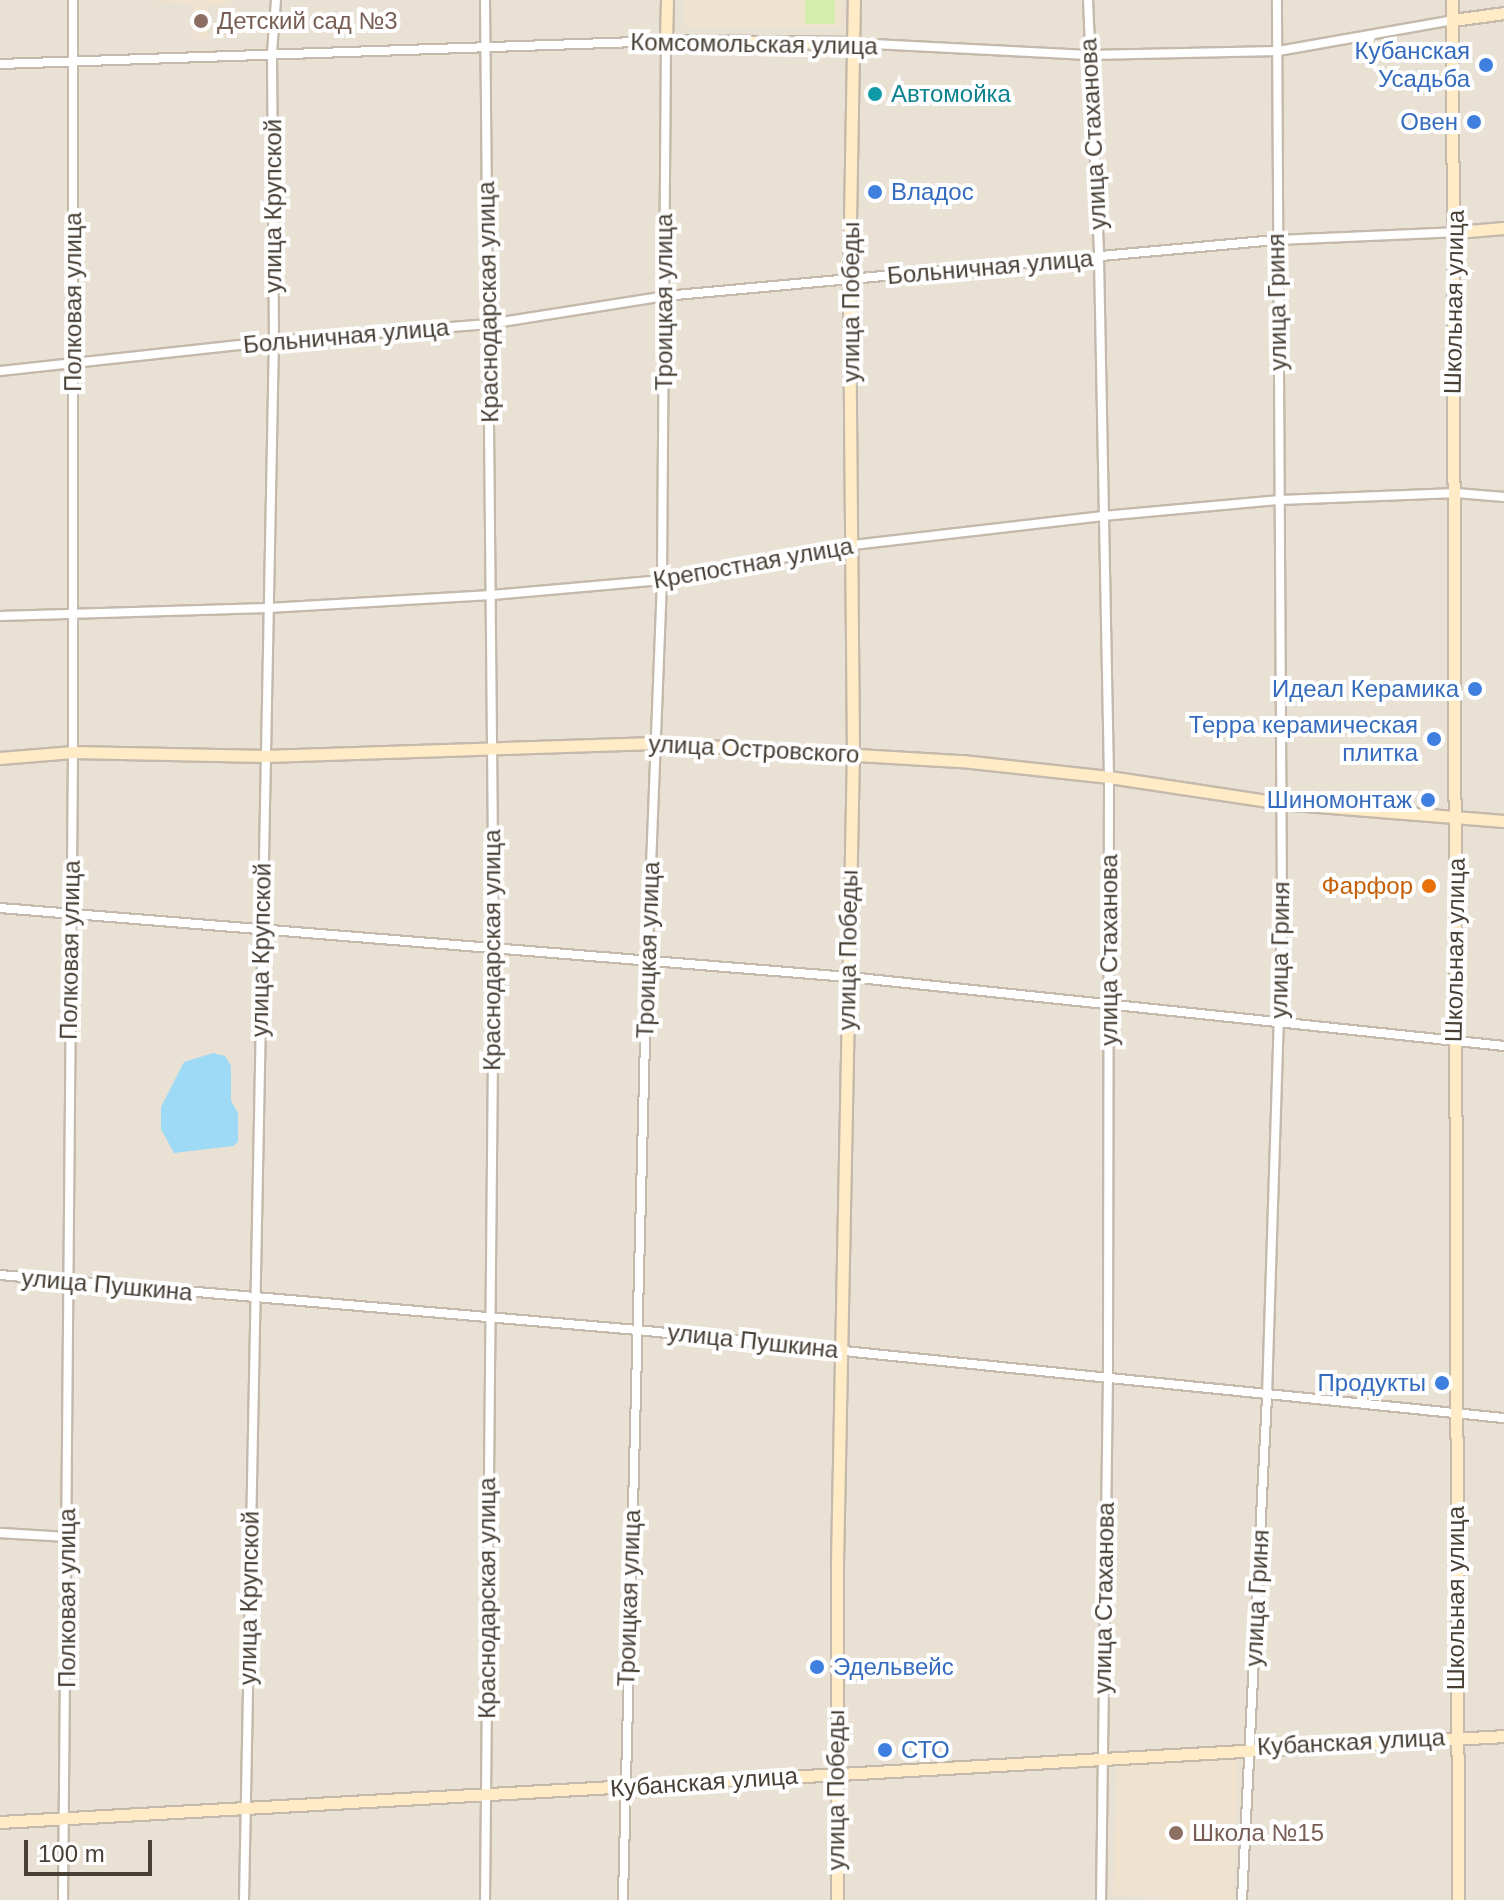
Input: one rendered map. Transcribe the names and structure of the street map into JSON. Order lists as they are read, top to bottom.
{
  "streets": {
    "street": [
      "Комсомольская улица",
      "улица Стаханова",
      "улица Крупской",
      "Больничная улица",
      "Полковая улица",
      "Краснодарская улица",
      "Троицкая улица",
      "улица Победы",
      "улица Гриня",
      "Школьная улица",
      "Крепостная улица",
      "улица Островского",
      "улица Пушкина",
      "Кубанская улица"
    ]
  },
  "crossings": [
    ["Комсомольская улица", "улица Стаханова"],
    ["Комсомольская улица", "улица Крупской"],
    ["Комсомольская улица", "Полковая улица"],
    ["Комсомольская улица", "Краснодарская улица"],
    ["Комсомольская улица", "Троицкая улица"],
    ["Комсомольская улица", "улица Победы"],
    ["Комсомольская улица", "улица Гриня"],
    ["Комсомольская улица", "Школьная улица"],
    ["улица Стаханова", "Больничная улица"],
    ["улица Стаханова", "Крепостная улица"],
    ["улица Стаханова", "улица Островского"],
    ["улица Стаханова", "улица Пушкина"],
    ["улица Стаханова", "Кубанская улица"],
    ["улица Крупской", "Больничная улица"],
    ["улица Крупской", "Крепостная улица"],
    ["улица Крупской", "улица Островского"],
    ["улица Крупской", "улица Пушкина"],
    ["улица Крупской", "Кубанская улица"],
    ["Больничная улица", "Полковая улица"],
    ["Больничная улица", "Краснодарская улица"],
    ["Больничная улица", "Троицкая улица"],
    ["Больничная улица", "улица Победы"],
    ["Больничная улица", "улица Гриня"],
    ["Больничная улица", "Школьная улица"],
    ["Полковая улица", "Крепостная улица"],
    ["Полковая улица", "улица Островского"],
    ["Полковая улица", "улица Пушкина"],
    ["Полковая улица", "Кубанская улица"],
    ["Краснодарская улица", "Крепостная улица"],
    ["Краснодарская улица", "улица Островского"],
    ["Краснодарская улица", "улица Пушкина"],
    ["Краснодарская улица", "Кубанская улица"],
    ["Троицкая улица", "Крепостная улица"],
    ["Троицкая улица", "улица Островского"],
    ["Троицкая улица", "улица Пушкина"],
    ["Троицкая улица", "Кубанская улица"],
    ["улица Победы", "Крепостная улица"],
    ["улица Победы", "улица Островского"],
    ["улица Победы", "улица Пушкина"],
    ["улица Победы", "Кубанская улица"],
    ["улица Гриня", "Крепостная улица"],
    ["улица Гриня", "улица Островского"],
    ["улица Гриня", "улица Пушкина"],
    ["улица Гриня", "Кубанская улица"],
    ["Школьная улица", "Крепостная улица"],
    ["Школьная улица", "улица Островского"],
    ["Школьная улица", "улица Пушкина"],
    ["Школьная улица", "Кубанская улица"]
  ],
  "places": [
    "Детский сад №3",
    "Кубанская Усадьба",
    "Автомойка",
    "Овен",
    "Владос",
    "Идеал Керамика",
    "Терра керамическая плитка",
    "Шиномонтаж",
    "Фарфор",
    "Продукты",
    "Эдельвейс",
    "СТО",
    "Школа №15"
  ],
  "scale_bar": "100 m"
}
